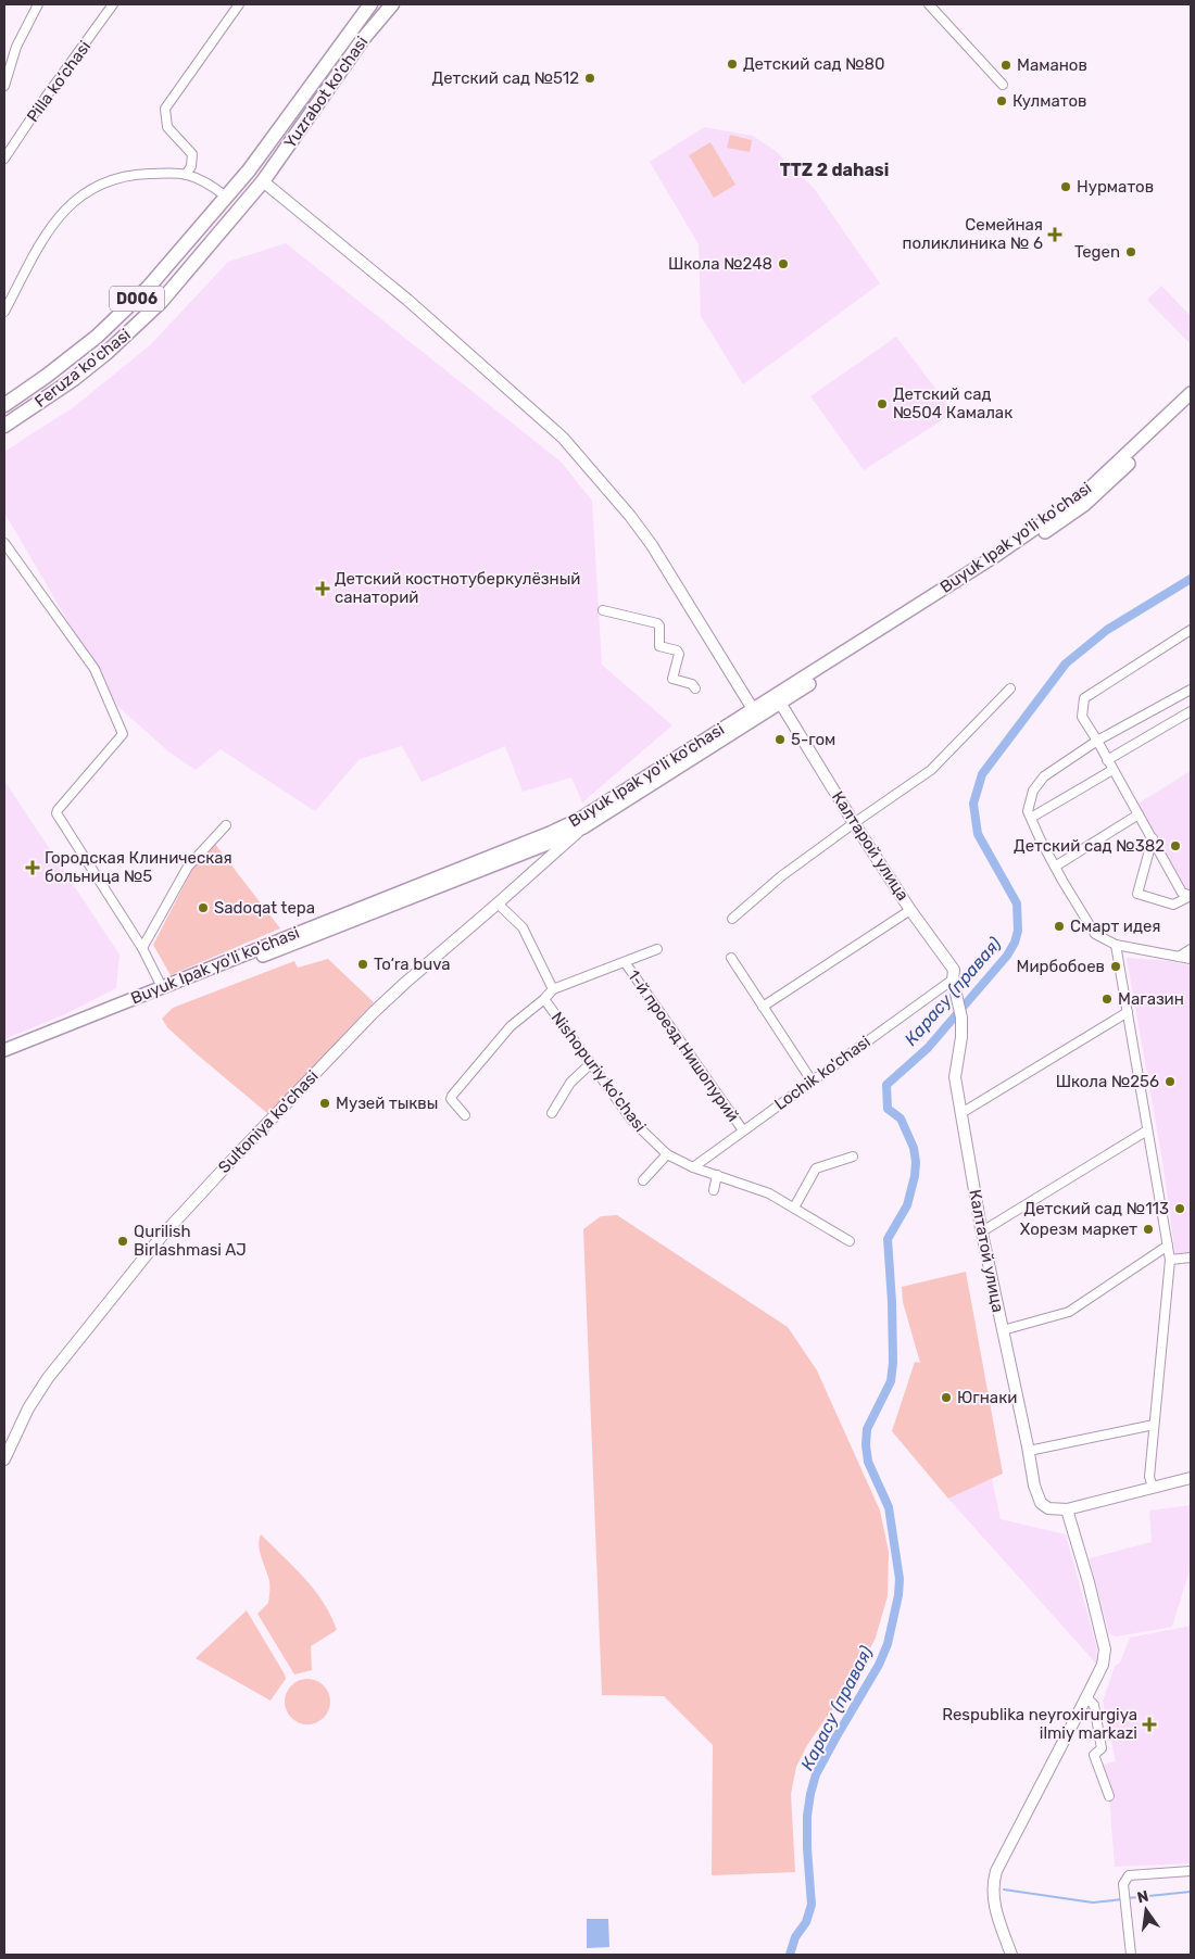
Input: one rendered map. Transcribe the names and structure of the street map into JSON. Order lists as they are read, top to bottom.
{
  "streets": {
    "main road": [
      "Yuzrabot ko'chasi",
      "D006",
      "Feruza ko'chasi",
      "Buyuk Ipak yo'li ko'chasi"
    ],
    "street": [
      "Pilla ko‘chasi",
      "Калтарой улица",
      "1-й проезд Нишопурий",
      "Nishopuriy ko'chasi",
      "Lochik ko'chasi",
      "Sultoniya ko'chasi",
      "Калтатой улица"
    ]
  },
  "crossings": [
    ["Yuzrabot ko'chasi", "Feruza ko'chasi"],
    ["Buyuk Ipak yo'li ko'chasi", "Калтарой улица"],
    ["Buyuk Ipak yo'li ko'chasi", "Sultoniya ko'chasi"],
    ["Калтарой улица", "Lochik ko'chasi"],
    ["Калтарой улица", "Калтатой улица"],
    ["1-й проезд Нишопурий", "Lochik ko'chasi"],
    ["Nishopuriy ko'chasi", "Lochik ko'chasi"],
    ["Nishopuriy ko'chasi", "Sultoniya ko'chasi"]
  ],
  "districts": ["TTZ 2 dahasi"],
  "water": ["Карасу (правая)"],
  "places": {
    "other": [
      "Детский сад №80",
      "Маманов",
      "Детский сад №512",
      "Кулматов",
      "Нурматов",
      "Tegen",
      "Школа №248",
      "Детский сад №504 Камалак",
      "5-гом",
      "Детский сад №382",
      "Sadoqat tepa",
      "Смарт идея",
      "To‘ra buva",
      "Мирбобоев",
      "Магазин",
      "Школа №256",
      "Музей тыквы",
      "Детский сад №113",
      "Хорезм маркет",
      "Qurilish Birlashmasi AJ",
      "Югнаки"
    ],
    "health": [
      "Семейная поликлиника № 6",
      "Детский костнотуберкулёзный санаторий",
      "Городская Клиническая больница №5",
      "Respublika neyroxirurgiya ilmiy markazi"
    ]
  },
  "north": "top"
}
